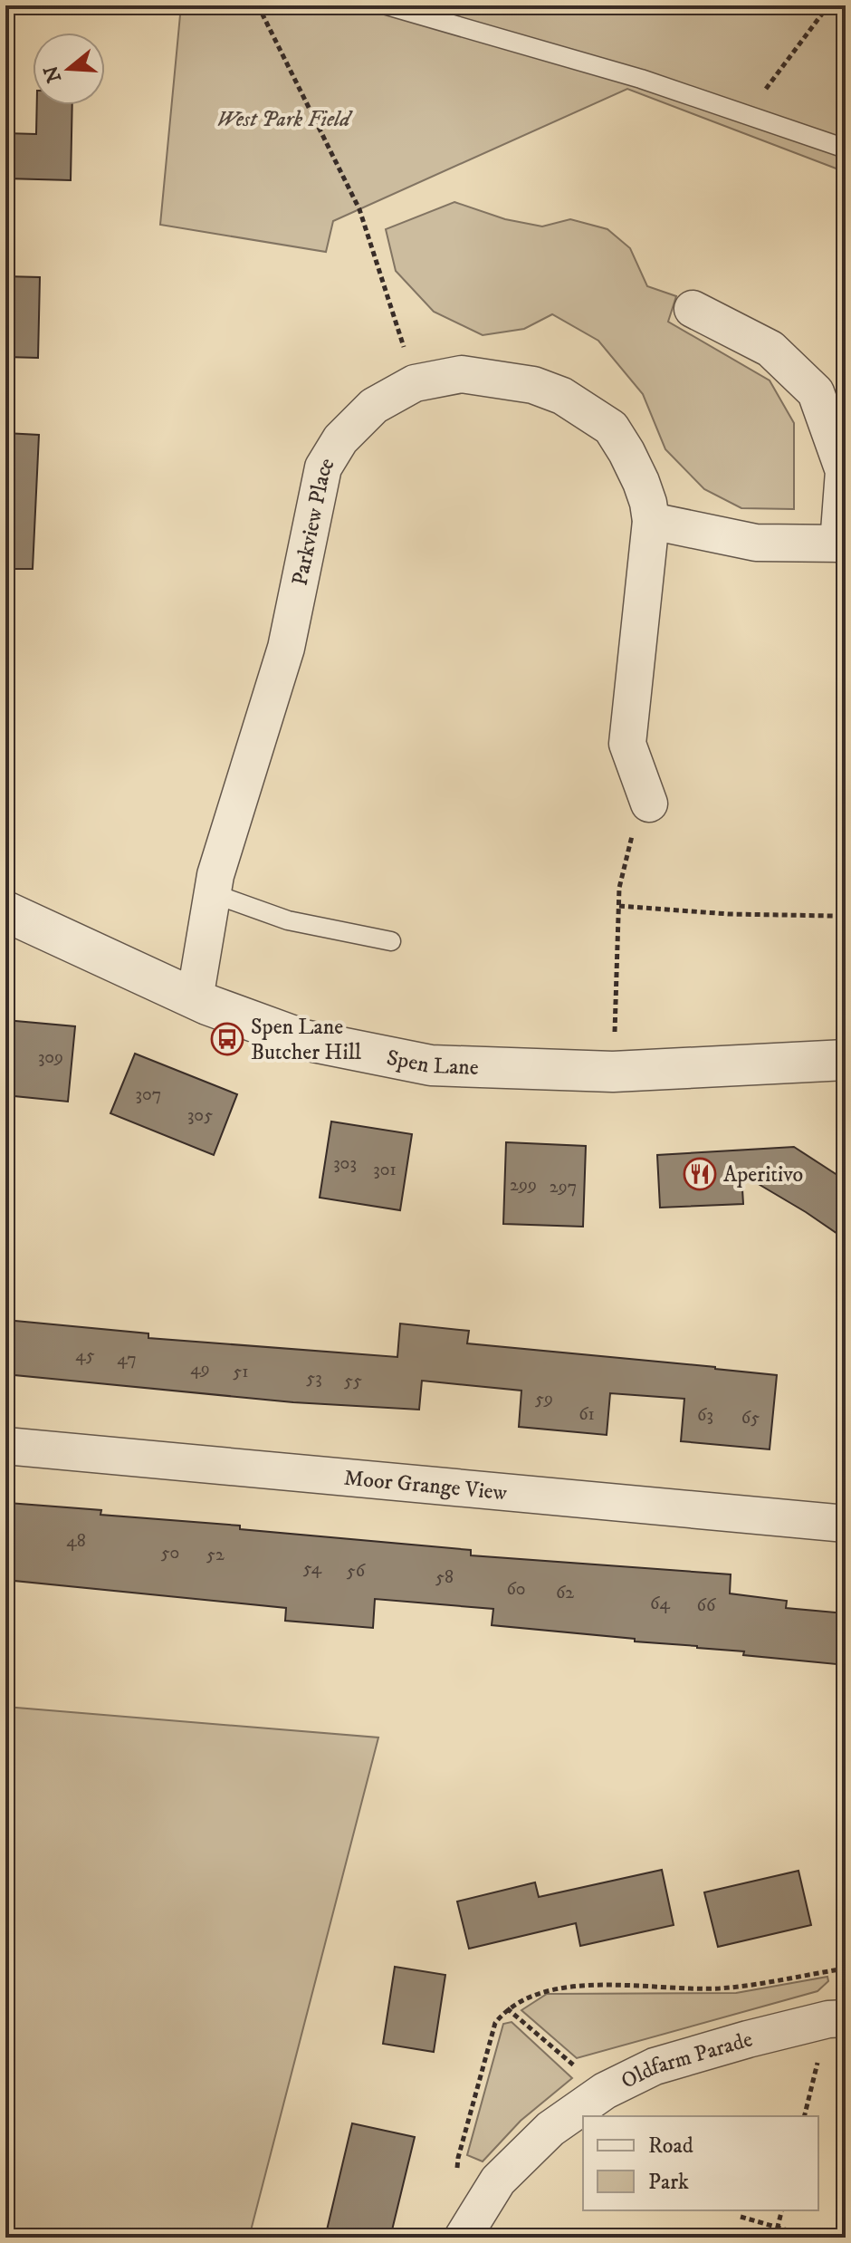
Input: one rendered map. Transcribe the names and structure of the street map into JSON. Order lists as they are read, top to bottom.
{
  "streets": {
    "street": [
      "Parkview Place",
      "Spen Lane",
      "Moor Grange View",
      "Oldfarm Parade"
    ]
  },
  "crossings": [
    ["Parkview Place", "Spen Lane"]
  ],
  "parks": ["West Park Field"],
  "places": {
    "bus stop": ["Spen Lane Butcher Hill"],
    "restaurant": ["Aperitivo"]
  },
  "house_numbers": [
    "309",
    "307",
    "305",
    "303",
    "301",
    "299",
    "297",
    "45",
    "47",
    "49",
    "51",
    "53",
    "55",
    "59",
    "61",
    "63",
    "65",
    "48",
    "50",
    "52",
    "54",
    "56",
    "58",
    "60",
    "62",
    "64",
    "66"
  ],
  "legend": ["Road", "Park"],
  "north": "left"
}
